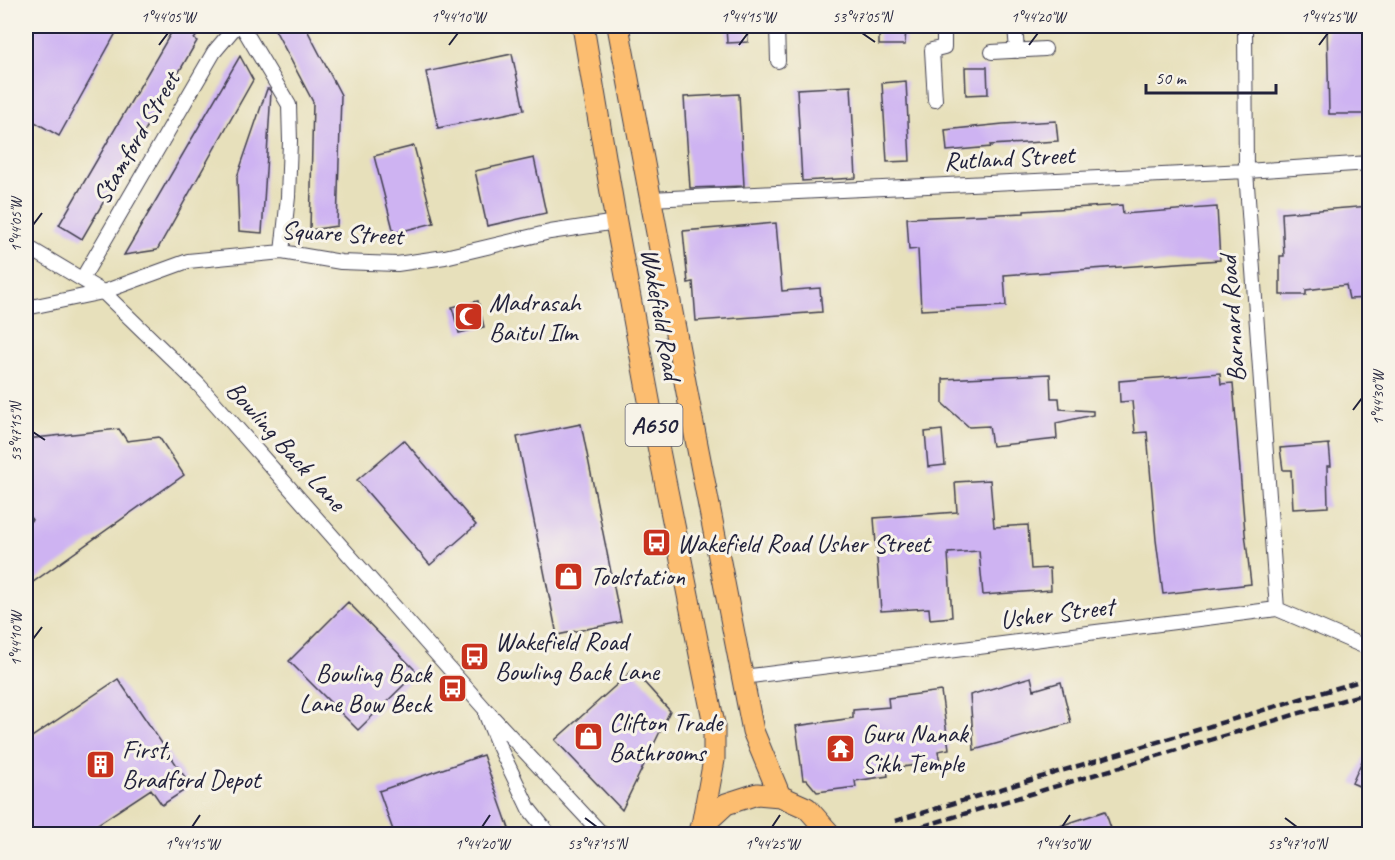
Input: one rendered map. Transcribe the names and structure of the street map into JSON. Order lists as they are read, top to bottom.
{
  "streets": {
    "main road": ["Wakefield Road", "A650"],
    "street": [
      "Stamford Street",
      "Rutland Street",
      "Square Street",
      "Barnard Road",
      "Bowling Back Lane",
      "Usher Street"
    ]
  },
  "crossings": [
    ["Stamford Street", "Bowling Back Lane"],
    ["Rutland Street", "Wakefield Road"],
    ["Rutland Street", "Barnard Road"],
    ["Square Street", "Wakefield Road"],
    ["Square Street", "Bowling Back Lane"],
    ["Wakefield Road", "A650"],
    ["Wakefield Road", "Usher Street"],
    ["Barnard Road", "Usher Street"]
  ],
  "places": {
    "mosque": ["Madrasah Baitul Ilm"],
    "bus stop": ["Wakefield Road Usher Street", "Wakefield Road Bowling Back Lane", "Bowling Back Lane Bow Beck"],
    "shop": ["Toolstation", "Clifton Trade Bathrooms"],
    "temple": ["Guru Nanak Sikh Temple"],
    "building": ["First, Bradford Depot"]
  },
  "scale_bar": "50 m",
  "coordinates": [
    "1°44'05\"W",
    "1°44'10\"W",
    "1°44'15\"W",
    "53°47'05\"N",
    "1°44'20\"W",
    "1°44'25\"W",
    "1°44'30\"W",
    "53°47'15\"N",
    "53°47'10\"N"
  ]
}
